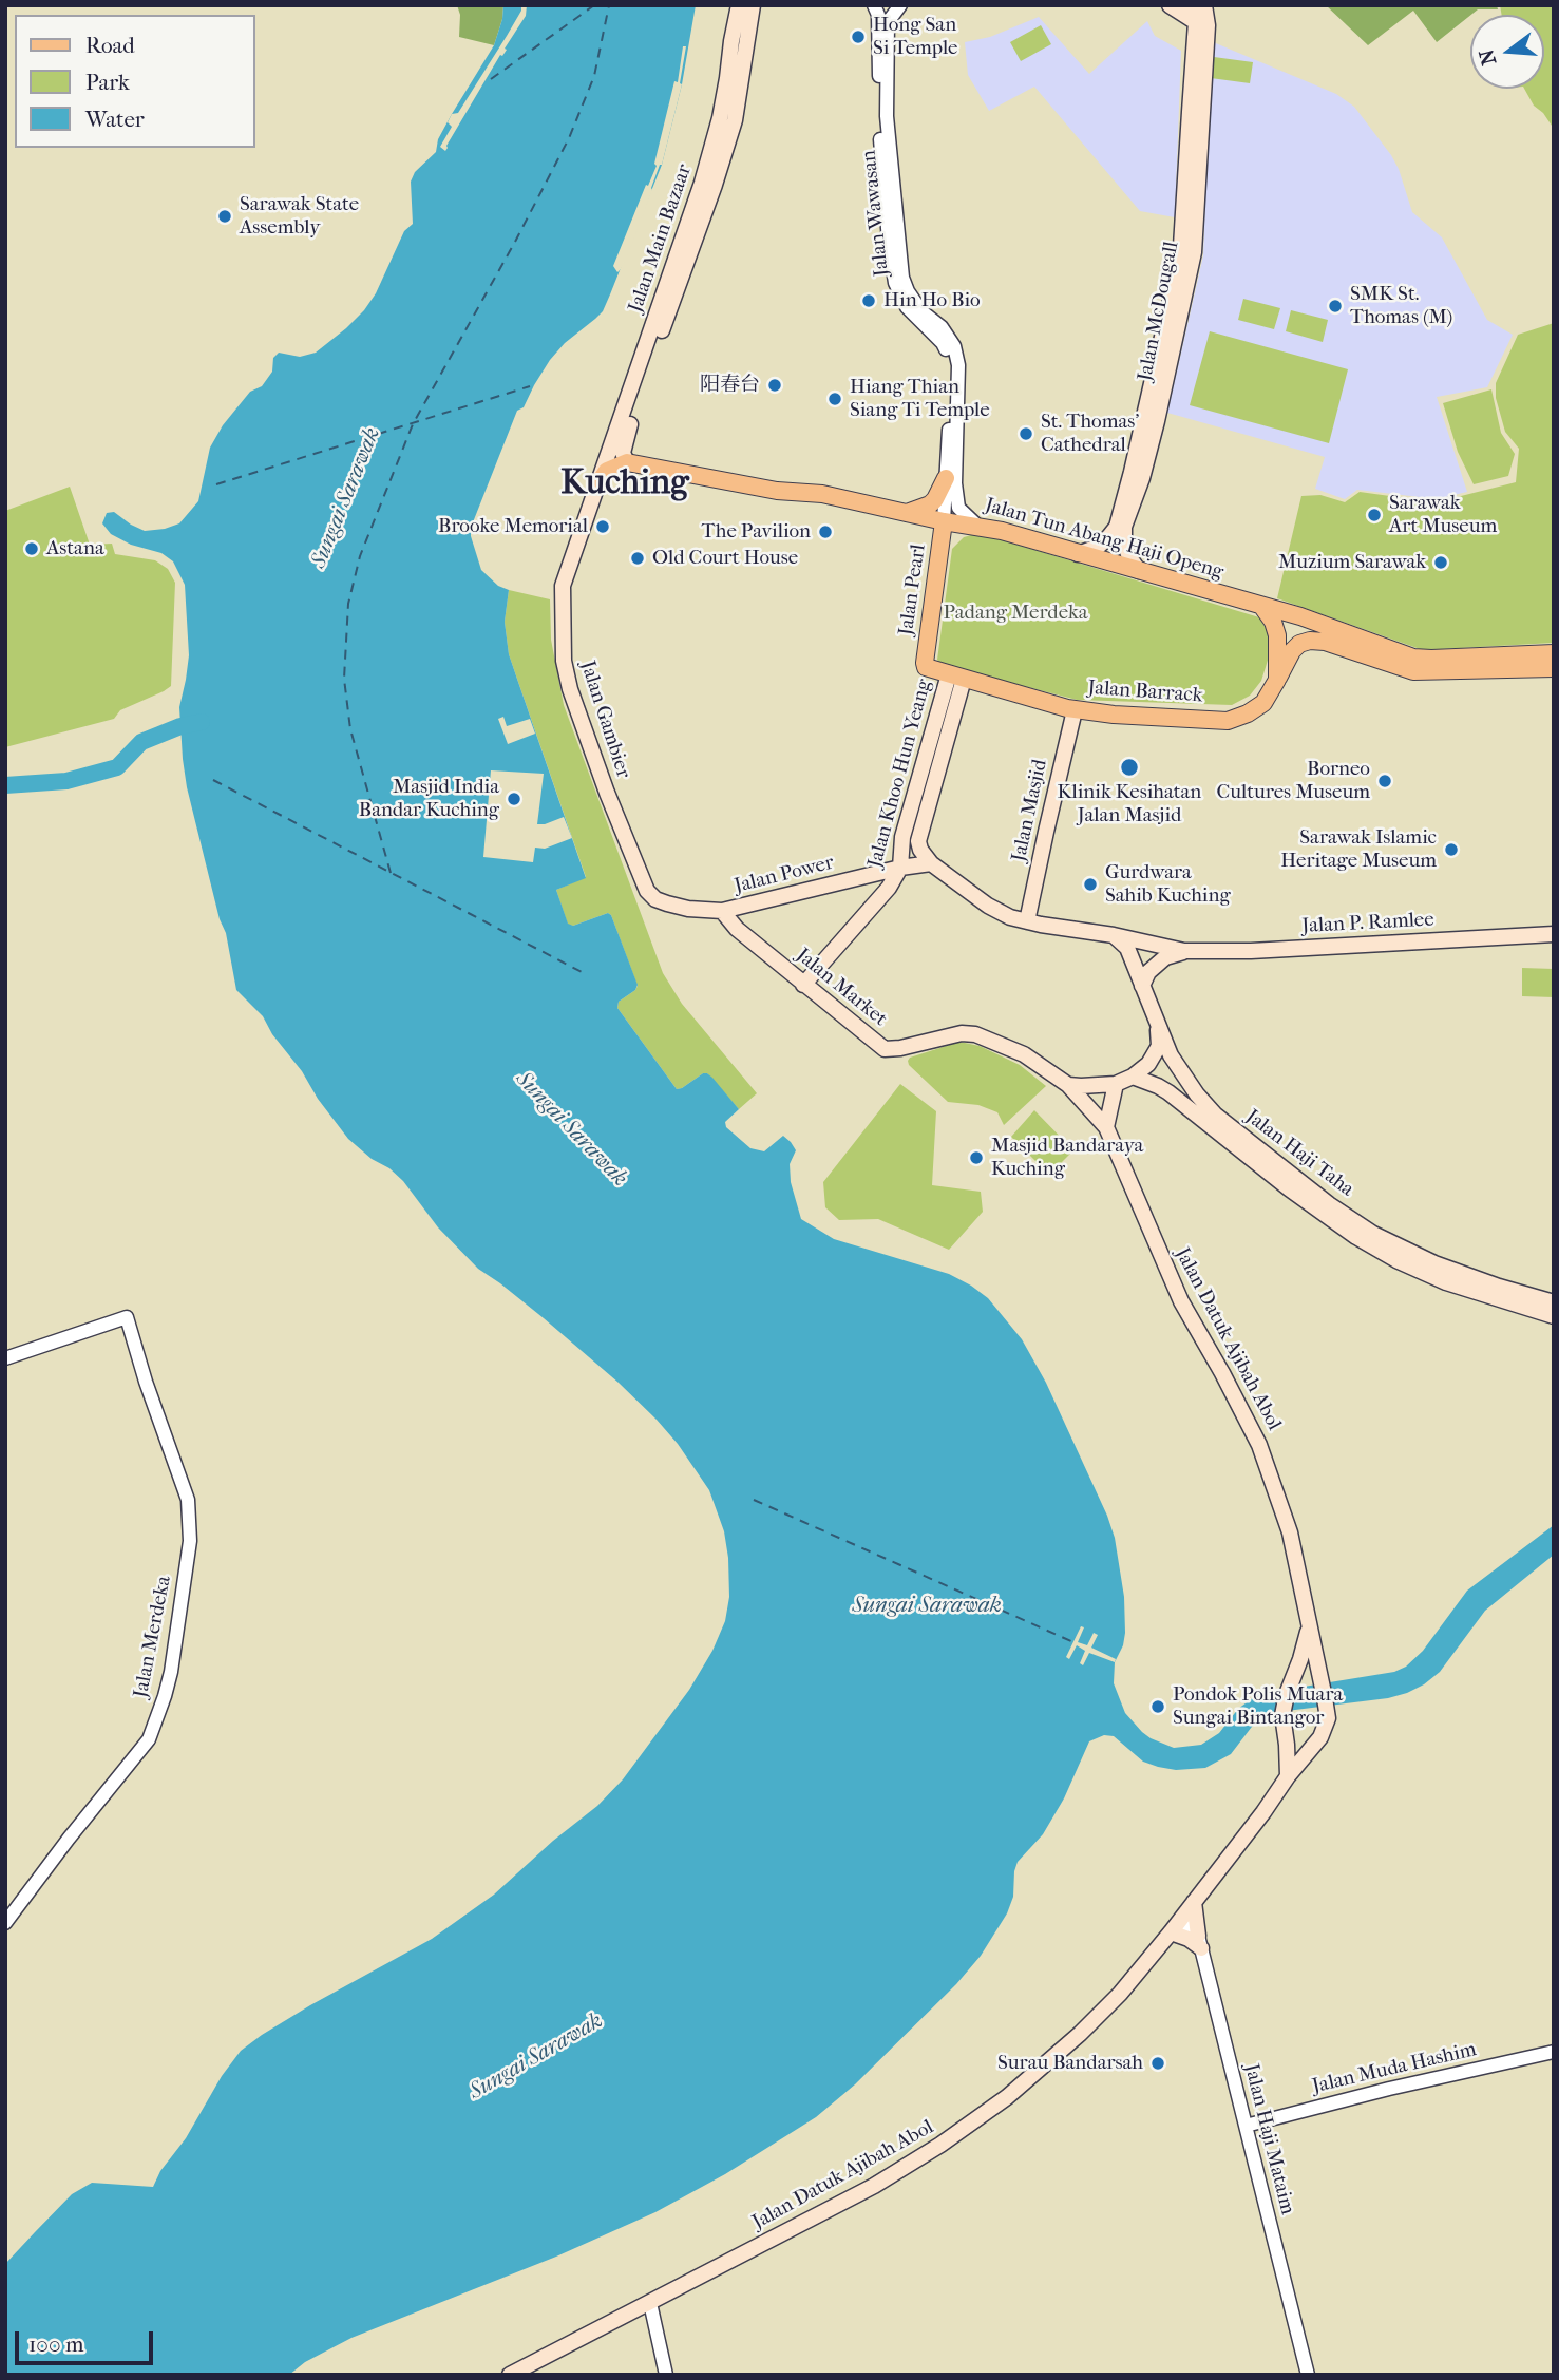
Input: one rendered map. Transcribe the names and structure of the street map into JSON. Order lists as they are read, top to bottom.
{
  "streets": {
    "main road": [
      "Jalan Main Bazaar",
      "Jalan McDougall",
      "Jalan Tun Abang Haji Openg",
      "Jalan Pearl",
      "Jalan Barrack",
      "Jalan Gambier",
      "Jalan Khoo Hun Yeang",
      "Jalan Masjid",
      "Jalan Power",
      "Jalan P. Ramlee",
      "Jalan Market",
      "Jalan Haji Taha",
      "Jalan Datuk Ajibah Abol"
    ],
    "street": [
      "Jalan Wawasan",
      "Jalan Merdeka",
      "Jalan Muda Hashim",
      "Jalan Haji Mataim"
    ]
  },
  "crossings": [
    ["Jalan Wawasan", "Jalan Tun Abang Haji Openg"],
    ["Jalan Wawasan", "Jalan Pearl"],
    ["Jalan Main Bazaar", "Jalan Tun Abang Haji Openg"],
    ["Jalan Main Bazaar", "Jalan Gambier"],
    ["Jalan McDougall", "Jalan Tun Abang Haji Openg"],
    ["Jalan Tun Abang Haji Openg", "Jalan Pearl"],
    ["Jalan Pearl", "Jalan Barrack"],
    ["Jalan Barrack", "Jalan Khoo Hun Yeang"],
    ["Jalan Barrack", "Jalan Masjid"],
    ["Jalan Gambier", "Jalan Power"],
    ["Jalan Gambier", "Jalan Market"],
    ["Jalan Khoo Hun Yeang", "Jalan Power"],
    ["Jalan Khoo Hun Yeang", "Jalan P. Ramlee"],
    ["Jalan Khoo Hun Yeang", "Jalan Market"],
    ["Jalan Masjid", "Jalan P. Ramlee"],
    ["Jalan Power", "Jalan P. Ramlee"],
    ["Jalan Power", "Jalan Market"],
    ["Jalan P. Ramlee", "Jalan Haji Taha"],
    ["Jalan Market", "Jalan Datuk Ajibah Abol"],
    ["Jalan Muda Hashim", "Jalan Haji Mataim"]
  ],
  "districts": ["Kuching"],
  "water": ["Sungai Sarawak"],
  "parks": ["Padang Merdeka"],
  "places": [
    "Hong San Si Temple",
    "Sarawak State Assembly",
    "Hin Ho Bio",
    "SMK St. Thomas (M)",
    "阳春台",
    "Hiang Thian Siang Ti Temple",
    "St. Thomas' Cathedral",
    "Sarawak Art Museum",
    "Brooke Memorial",
    "The Pavilion",
    "Astana",
    "Old Court House",
    "Muzium Sarawak",
    "Klinik Kesihatan Jalan Masjid",
    "Borneo Cultures Museum",
    "Masjid India Bandar Kuching",
    "Sarawak Islamic Heritage Museum",
    "Gurdwara Sahib Kuching",
    "Masjid Bandaraya Kuching",
    "Pondok Polis Muara Sungai Bintangor",
    "Surau Bandarsah"
  ],
  "legend": ["Road", "Park", "Water"],
  "scale_bar": "100 m",
  "north": "left"
}
